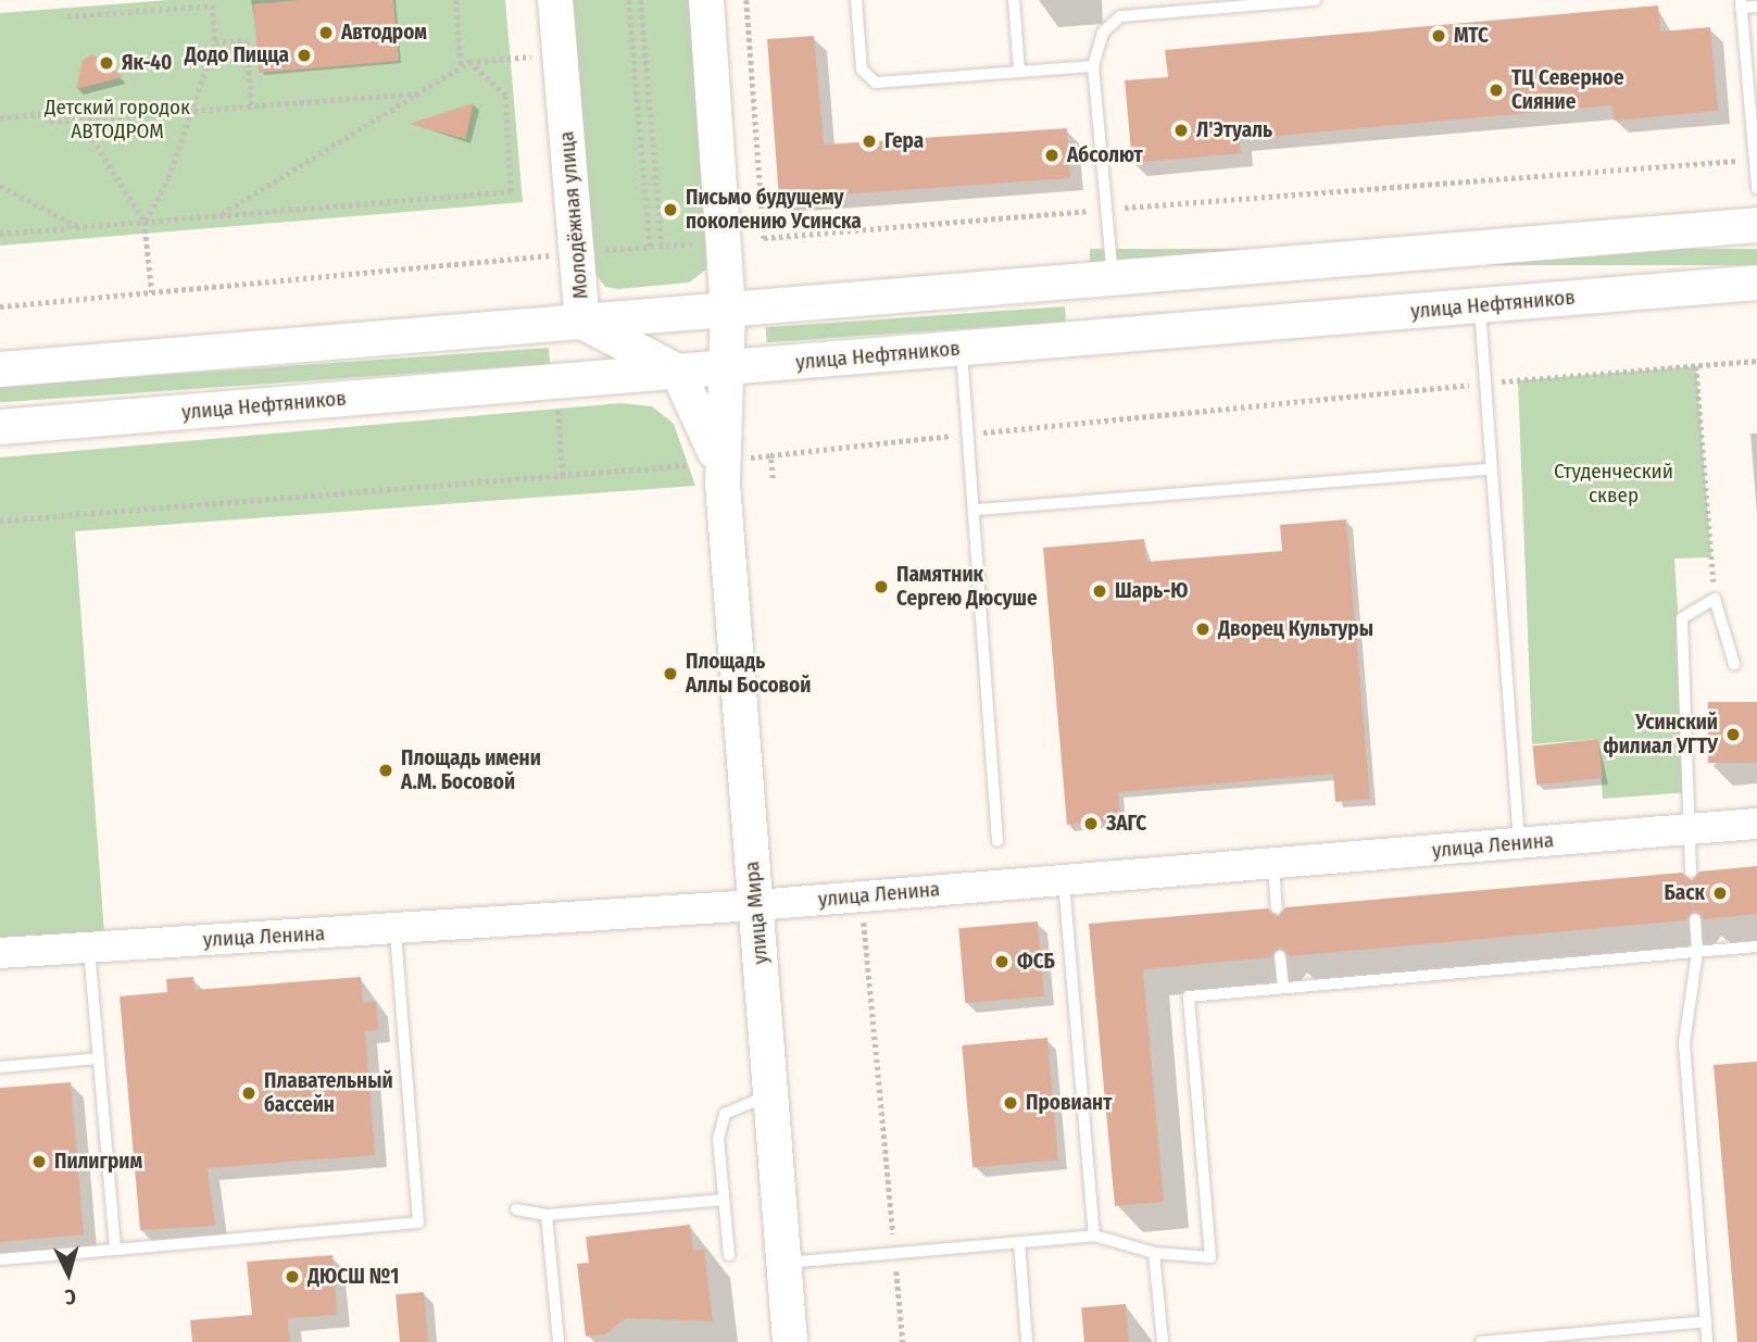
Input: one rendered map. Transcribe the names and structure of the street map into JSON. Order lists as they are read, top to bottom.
{
  "streets": {
    "main road": ["Молодёжная улица", "улица Нефтяников", "улица Мира"],
    "street": ["улица Ленина"]
  },
  "crossings": [
    ["Молодёжная улица", "улица Нефтяников"],
    ["Молодёжная улица", "улица Мира"],
    ["улица Нефтяников", "улица Мира"],
    ["улица Ленина", "улица Мира"]
  ],
  "parks": ["Детский городок АВТОДРОМ", "Студенческий сквер"],
  "places": [
    "Автодром",
    "МТС",
    "Додо Пицца",
    "Як-40",
    "ТЦ Северное Сияние",
    "Л'Этуаль",
    "Гера",
    "Абсолют",
    "Письмо будущему поколению Усинска",
    "Памятник Сергею Дюсуше",
    "Шарь-Ю",
    "Дворец Культуры",
    "Площадь Аллы Босовой",
    "Усинский филиал УГТУ",
    "Площадь имени А.М. Босовой",
    "ЗАГС",
    "Баск",
    "ФСБ",
    "Плавательный бассейн",
    "Провиант",
    "Пилигрим",
    "ДЮСШ №1"
  ],
  "north": "bottom"
}
